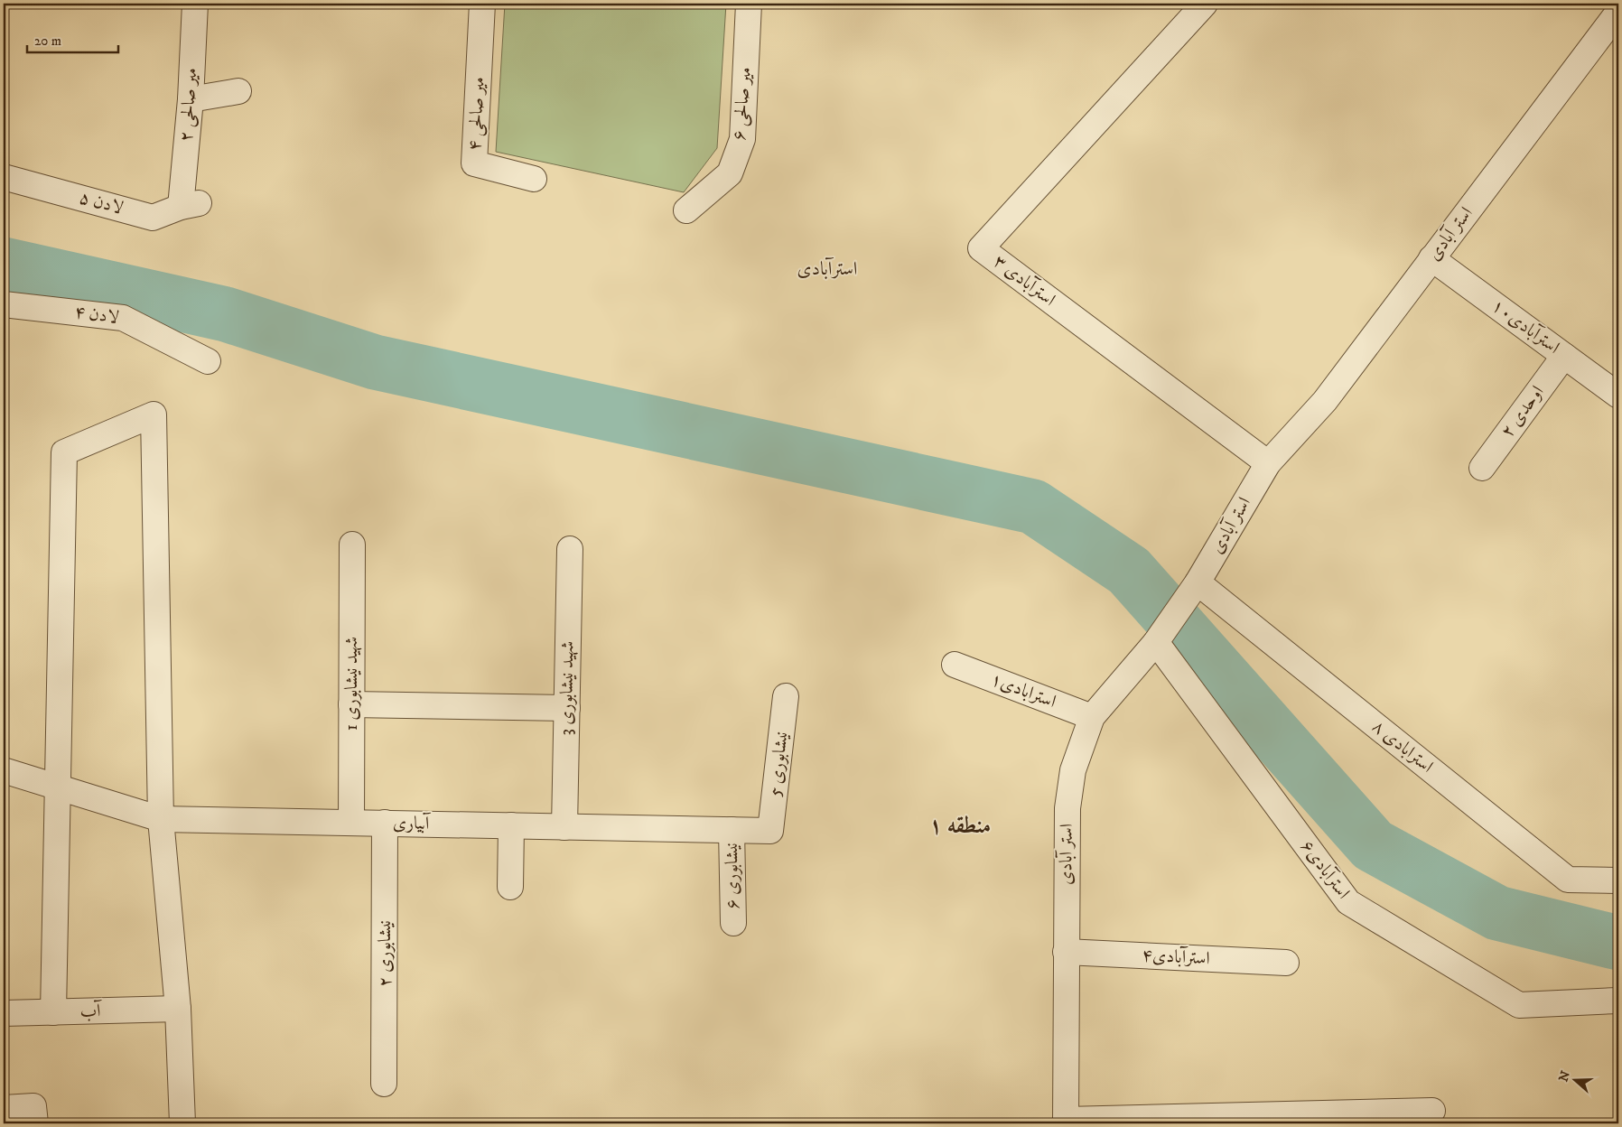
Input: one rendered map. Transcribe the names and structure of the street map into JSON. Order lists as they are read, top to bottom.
{
  "streets": {
    "street": [
      "۶ میر صالحی",
      "۲ میر صالحی",
      "۴ میر صالحی",
      "۵ لادن",
      "استر آبادی",
      "استرآبادی ۳",
      "۴ لادن",
      "استرآبادی۱۰",
      "۲ اوحدی",
      "شهید نیشابوری 1",
      "شهید نیشابوری 3",
      "استرابادی۱",
      "۸ استرابادی",
      "نیشابوری 5",
      "آبیاری",
      "استرآبادی۶",
      "نیشابوری ۶",
      "نیشابوری ۲",
      "استرآبادی۴",
      "آب"
    ]
  },
  "crossings": [
    ["۲ میر صالحی", "۵ لادن"],
    ["استر آبادی", "استرآبادی ۳"],
    ["استر آبادی", "استرآبادی۱۰"],
    ["استر آبادی", "استرابادی۱"],
    ["استر آبادی", "۸ استرابادی"],
    ["استر آبادی", "استرآبادی۶"],
    ["استر آبادی", "استرآبادی۴"],
    ["استرآبادی۱۰", "۲ اوحدی"],
    ["شهید نیشابوری 1", "آبیاری"],
    ["شهید نیشابوری 3", "آبیاری"],
    ["نیشابوری 5", "آبیاری"],
    ["آبیاری", "نیشابوری ۶"],
    ["آبیاری", "نیشابوری ۲"]
  ],
  "districts": ["استرآبادی", "منطقه ۱"],
  "scale_bar": "20 m",
  "north": "left"
}
